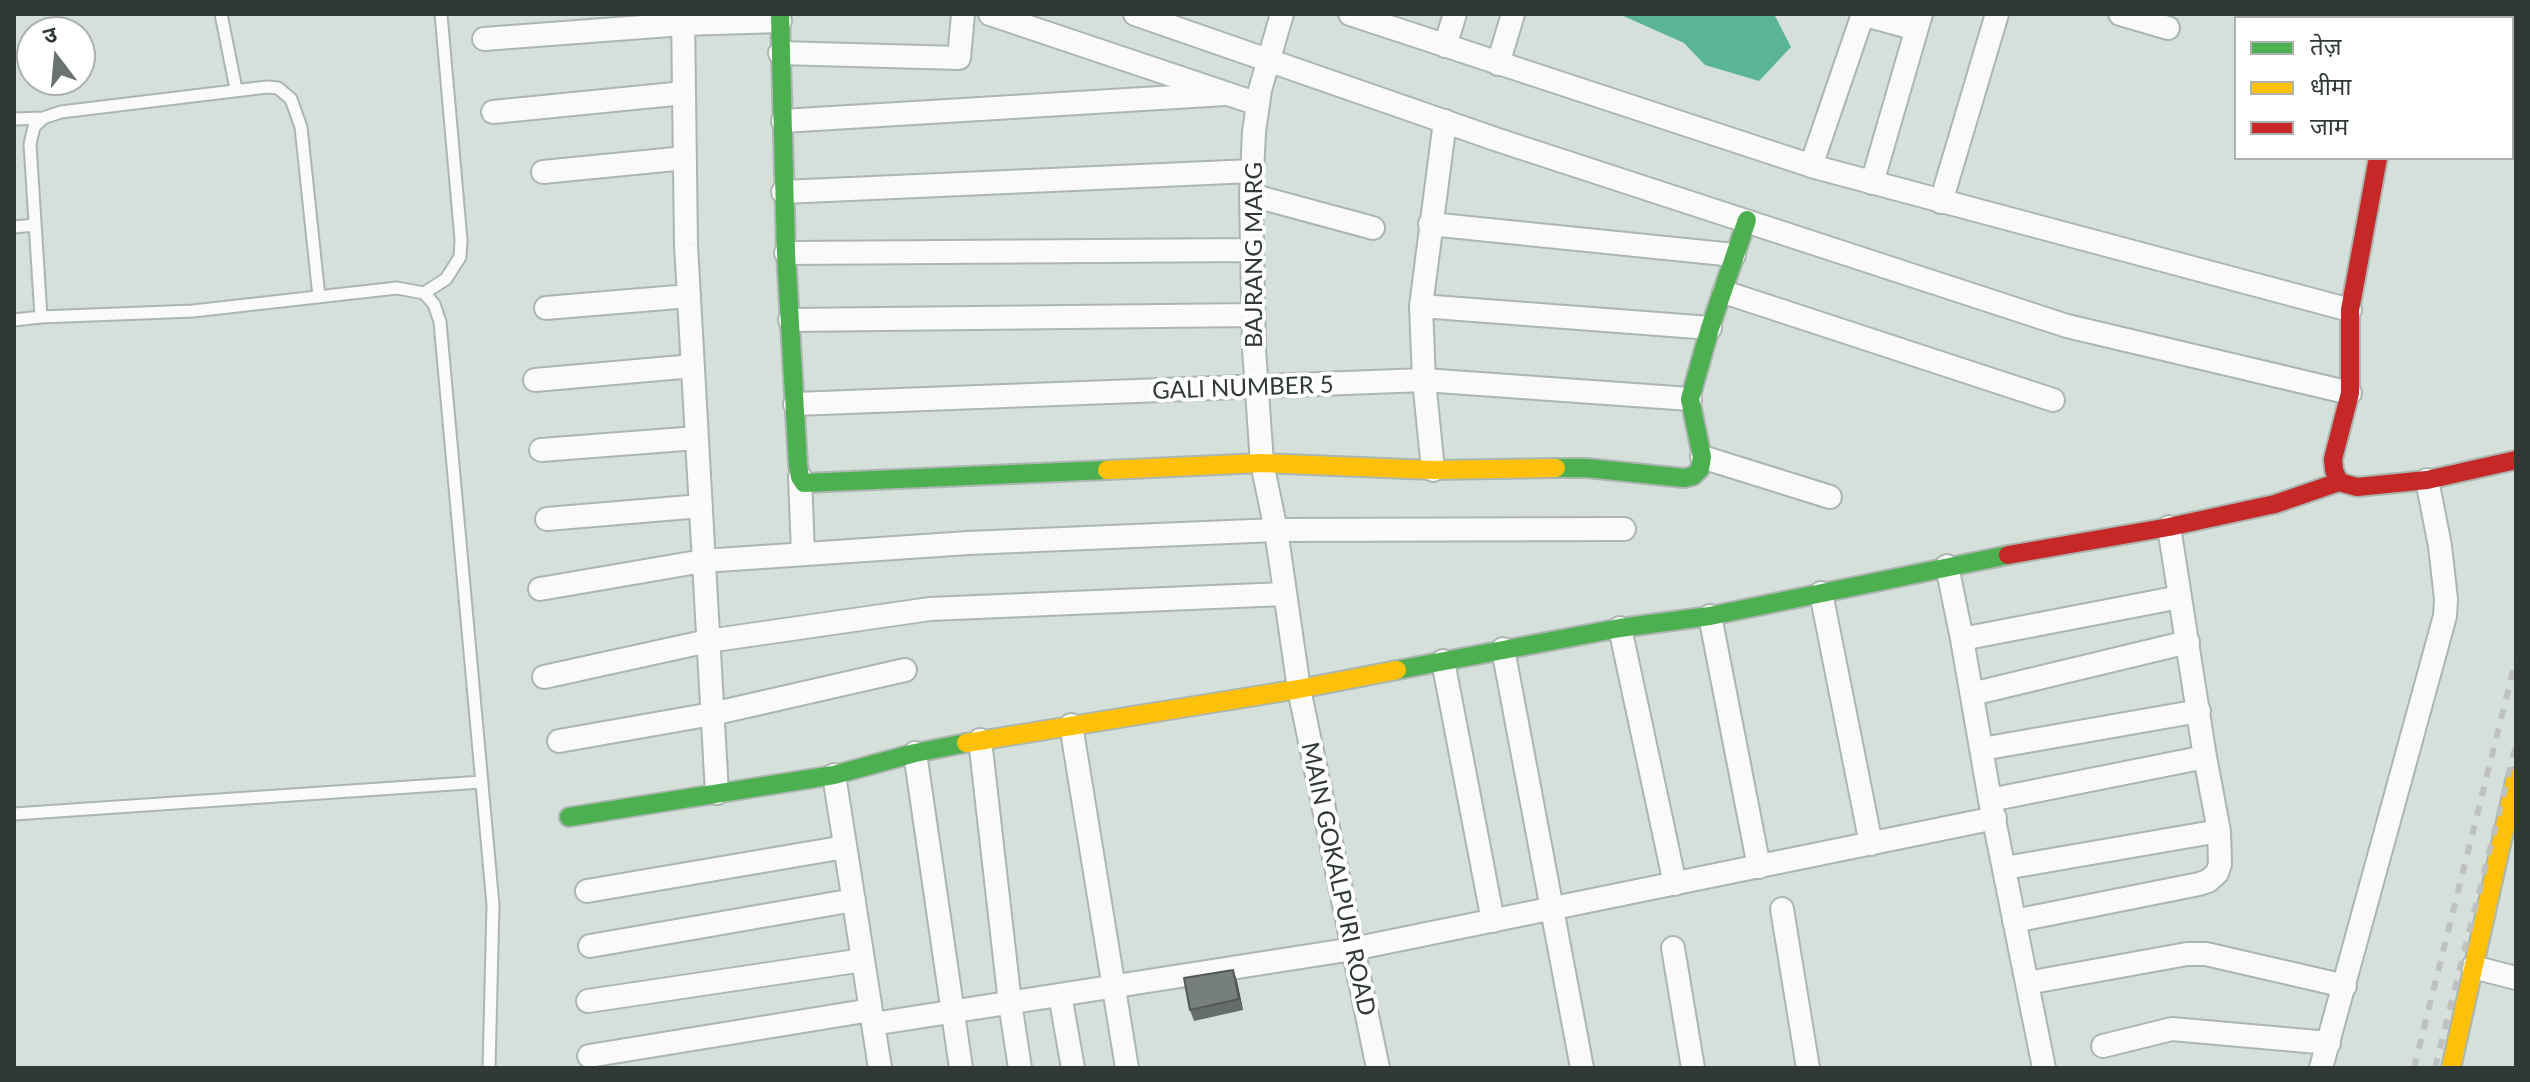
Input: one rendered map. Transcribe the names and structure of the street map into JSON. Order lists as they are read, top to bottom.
{
  "streets": {
    "street": ["BAJRANG MARG", "GALI NUMBER 5", "MAIN GOKALPURI ROAD"]
  },
  "crossings": [
    ["BAJRANG MARG", "GALI NUMBER 5"],
    ["BAJRANG MARG", "MAIN GOKALPURI ROAD"]
  ],
  "legend": ["तेज़", "धीमा", "जाम"],
  "north": "top"
}
